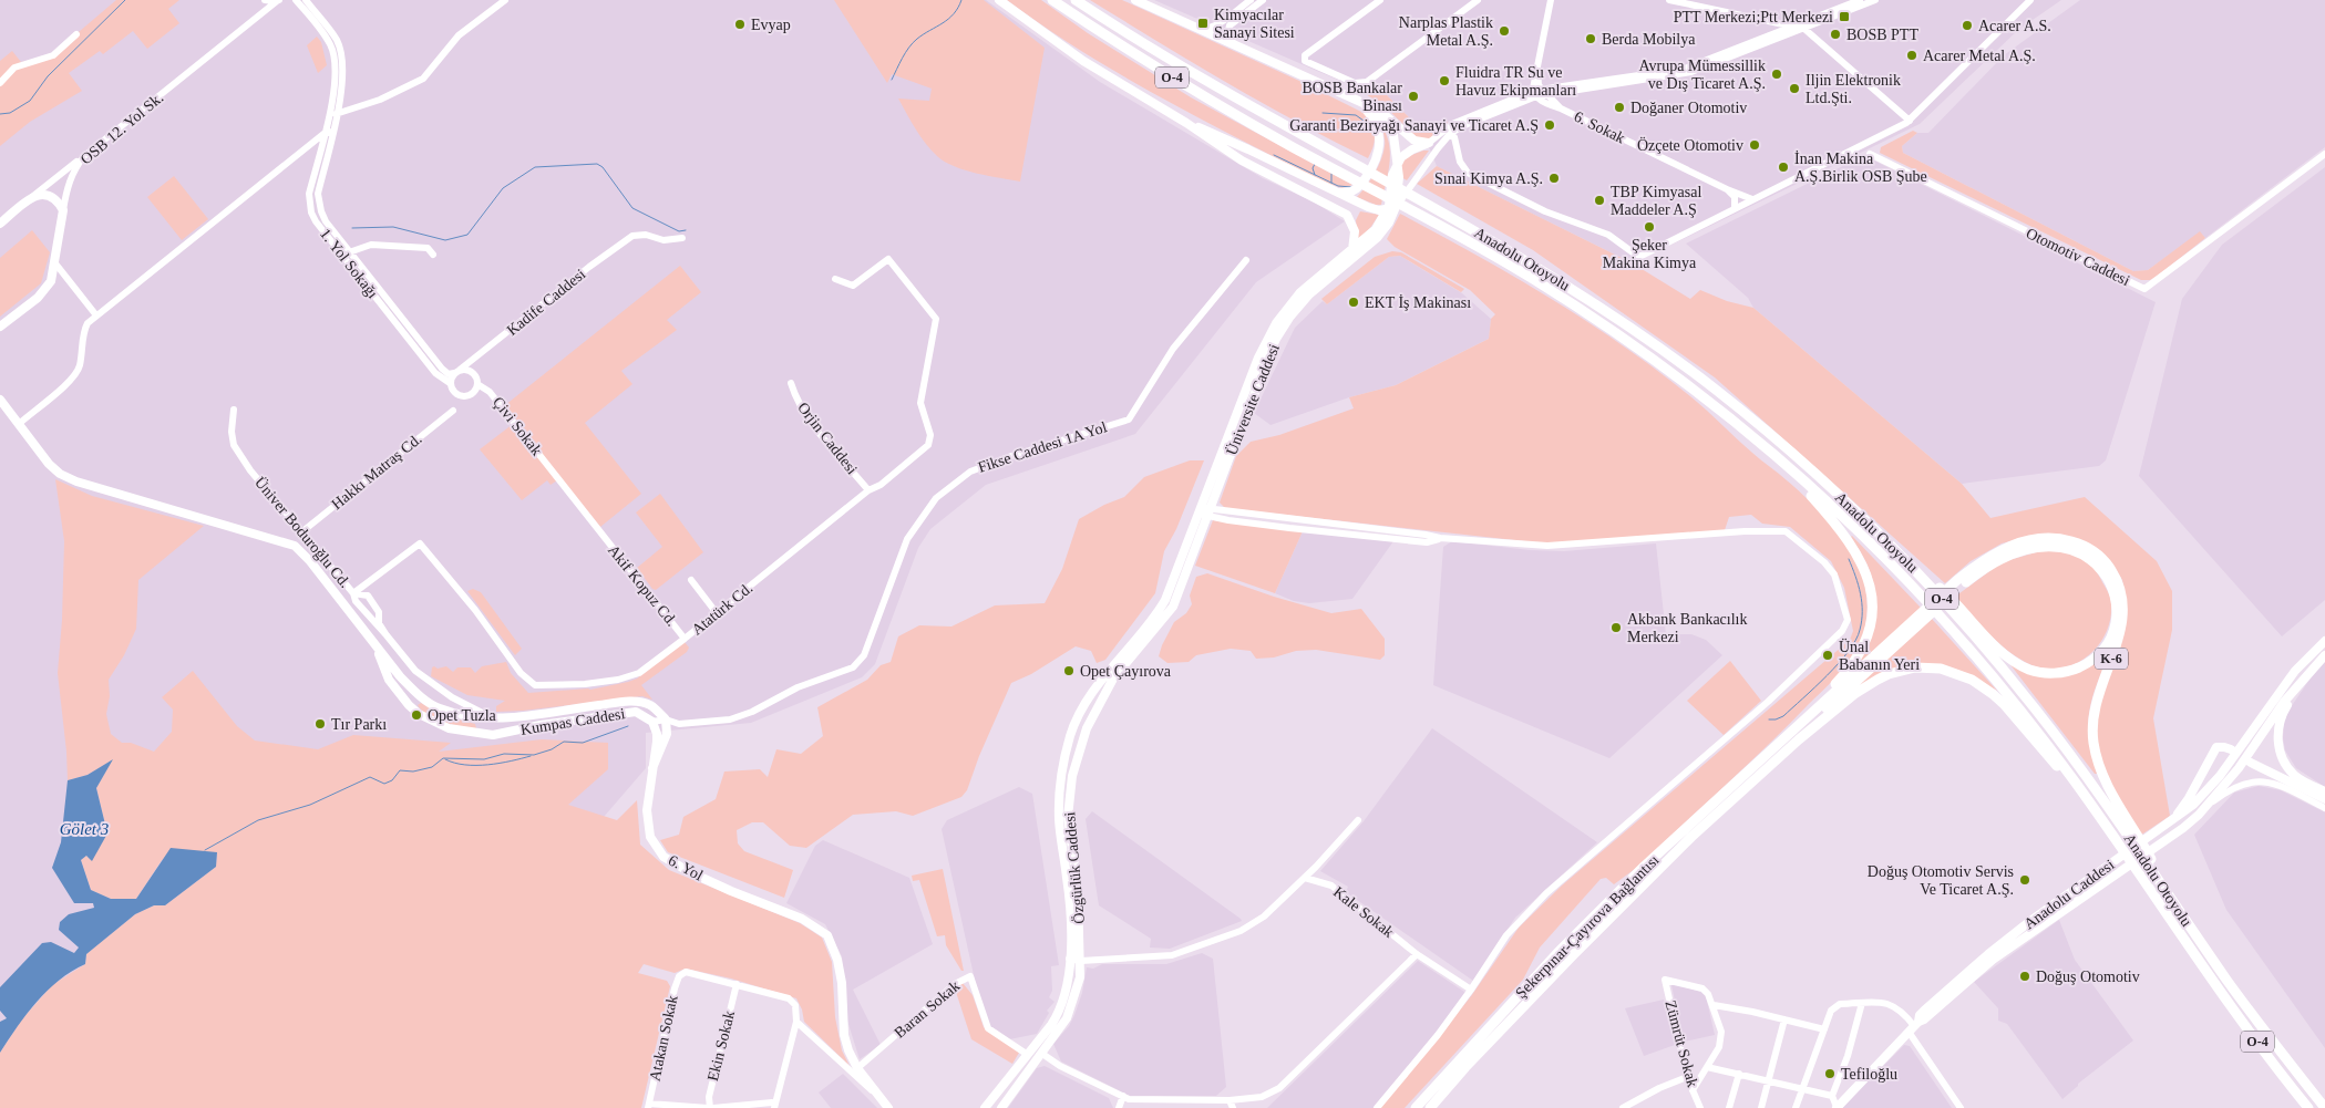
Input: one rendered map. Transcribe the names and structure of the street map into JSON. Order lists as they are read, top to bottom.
{
  "streets": {
    "highway": [
      "O-4",
      "Anadolu Otoyolu",
      "K-6",
      "Şekerpınar-Çayırova Bağlantısı"
    ],
    "main road": [
      "OSB 12. Yol Sk.",
      "Üniversite Caddesi",
      "Kumpas Caddesi",
      "6. Yol",
      "Özgürlük Caddesi",
      "Anadolu Caddesi"
    ],
    "street": [
      "6. Sokak",
      "Otomotiv Caddesi",
      "1. Yol Sokağı",
      "Kadife Caddesi",
      "Çivi Sokak",
      "Orjin Caddesi",
      "Fikse Caddesi 1A Yol",
      "Hakkı Matraş Cd.",
      "Üniver Boduroğlu Cd.",
      "Akif Kopuz Cd.",
      "Atatürk Cd.",
      "Kale Sokak",
      "Baran Sokak",
      "Atakan Sokak",
      "Zümrüt Sokak",
      "Ekin Sokak"
    ]
  },
  "crossings": [
    ["Anadolu Otoyolu", "K-6"],
    ["1. Yol Sokağı", "Kadife Caddesi"],
    ["1. Yol Sokağı", "Çivi Sokak"],
    ["Kadife Caddesi", "Çivi Sokak"],
    ["Üniversite Caddesi", "Özgürlük Caddesi"],
    ["Çivi Sokak", "Akif Kopuz Cd."],
    ["Orjin Caddesi", "Atatürk Cd."],
    ["Fikse Caddesi 1A Yol", "Kumpas Caddesi"],
    ["Hakkı Matraş Cd.", "Üniver Boduroğlu Cd."],
    ["Üniver Boduroğlu Cd.", "Atatürk Cd."],
    ["Akif Kopuz Cd.", "Atatürk Cd."],
    ["K-6", "Şekerpınar-Çayırova Bağlantısı"],
    ["6. Yol", "Baran Sokak"],
    ["Özgürlük Caddesi", "Baran Sokak"],
    ["Atakan Sokak", "Ekin Sokak"]
  ],
  "water": ["Gölet 3"],
  "places": {
    "transit": ["PTT Merkezi;Ptt Merkezi", "Kimyacılar Sanayi Sitesi"],
    "other": [
      "Evyap",
      "Acarer A.S.",
      "Narplas Plastik Metal A.Ş.",
      "BOSB PTT",
      "Berda Mobilya",
      "Acarer Metal A.Ş.",
      "Avrupa Mümessillik ve Dış Ticaret A.Ş.",
      "Fluidra TR Su ve Havuz Ekipmanları",
      "Iljin Elektronik Ltd.Şti.",
      "BOSB Bankalar Binası",
      "Doğaner Otomotiv",
      "Garanti Beziryağı Sanayi ve Ticaret A.Ş",
      "Özçete Otomotiv",
      "İnan Makina A.Ş.Birlik OSB Şube",
      "Sınai Kimya A.Ş.",
      "TBP Kimyasal Maddeler A.Ş",
      "Şeker Makina Kimya",
      "EKT İş Makinası",
      "Akbank Bankacılık Merkezi",
      "Ünal Babanın Yeri",
      "Opet Çayırova",
      "Opet Tuzla",
      "Tır Parkı",
      "Doğuş Otomotiv Servis Ve Ticaret A.Ş.",
      "Doğuş Otomotiv",
      "Tefiloğlu"
    ]
  }
}
